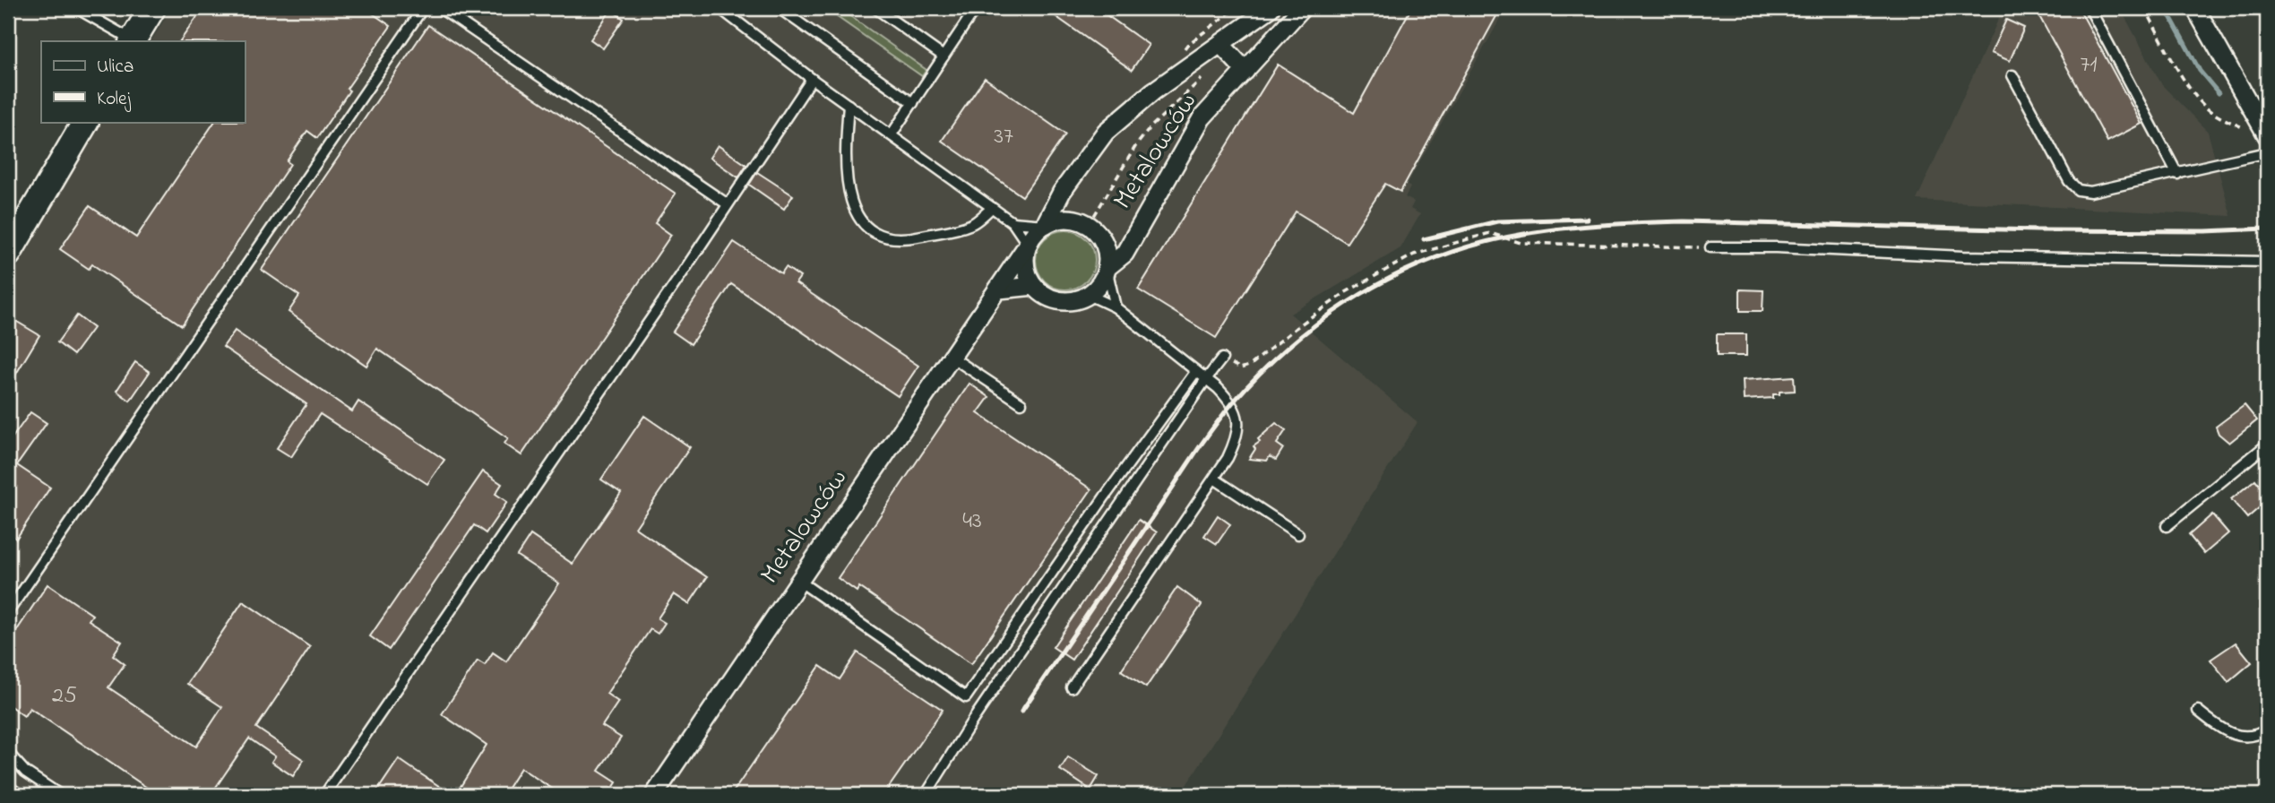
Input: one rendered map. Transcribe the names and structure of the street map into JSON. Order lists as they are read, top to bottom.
{
  "streets": {
    "street": ["Metalowców"]
  },
  "house_numbers": [
    "71",
    "37",
    "43",
    "25"
  ],
  "legend": ["Ulica", "Kolej"]
}
